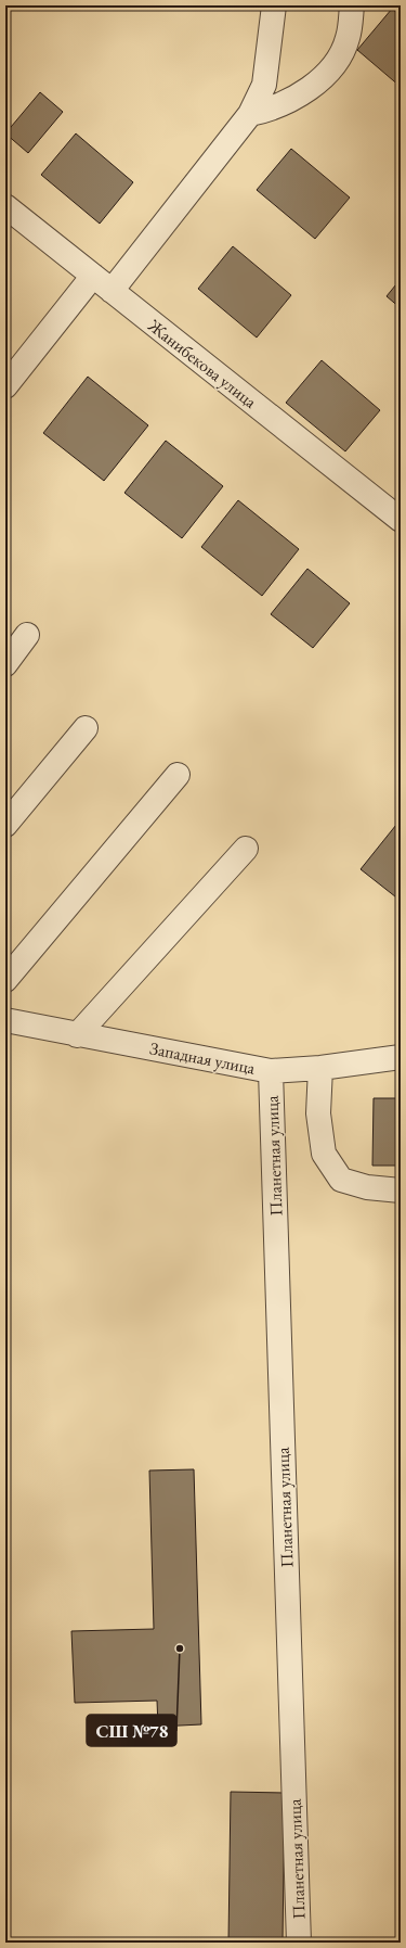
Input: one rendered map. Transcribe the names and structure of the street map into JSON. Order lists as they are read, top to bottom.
{
  "streets": {
    "street": ["Жанибекова улица", "Западная улица", "Планетная улица"]
  },
  "crossings": [
    ["Западная улица", "Планетная улица"]
  ],
  "places": ["СШ №78"]
}
